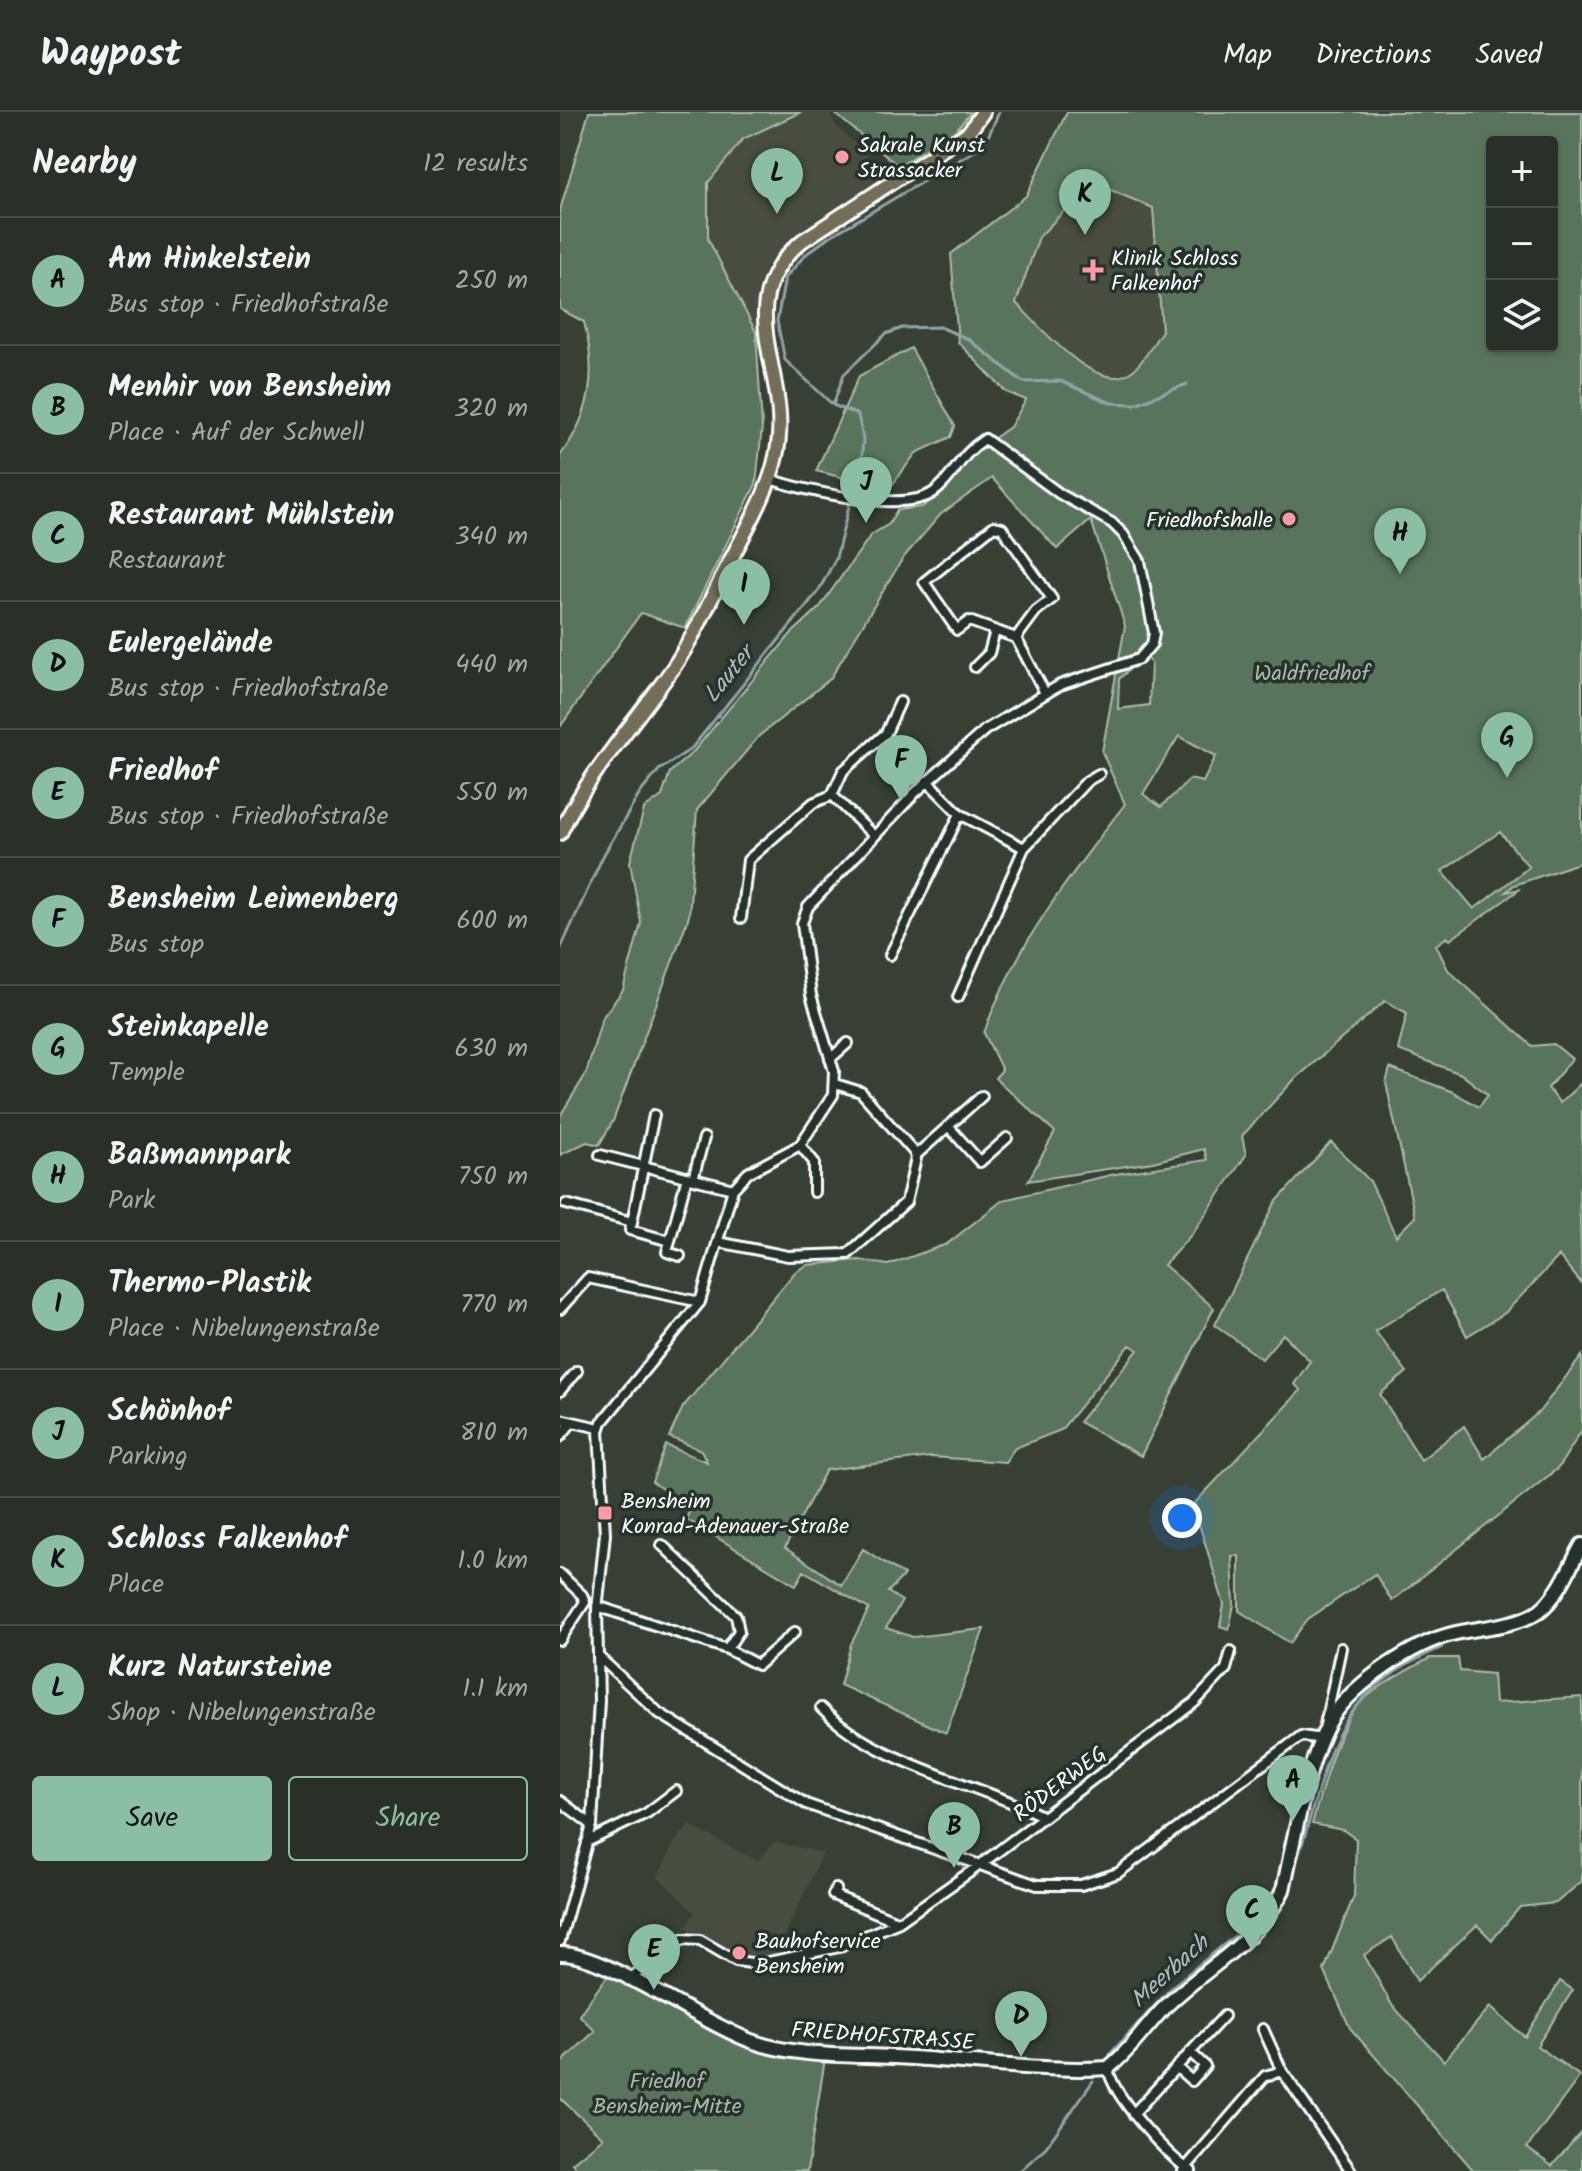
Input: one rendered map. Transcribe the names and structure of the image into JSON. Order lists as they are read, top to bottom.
{
  "streets": {
    "street": ["RÖDERWEG", "FRIEDHOFSTRASSE"]
  },
  "crossings": [
    ["RÖDERWEG", "FRIEDHOFSTRASSE"]
  ],
  "water": ["Lauter", "Meerbach"],
  "parks": ["Waldfriedhof", "Friedhof Bensheim-Mitte"],
  "places": {
    "other": ["Sakrale Kunst Strassacker", "Friedhofshalle", "Bauhofservice Bensheim"],
    "health": ["Klinik Schloss Falkenhof"],
    "transit": ["Bensheim Konrad-Adenauer-Straße"]
  },
  "page": {
    "header": "Waypost",
    "nav": ["Map", "Directions", "Saved"],
    "heading": ["Nearby", "12 results"],
    "map_buttons": ["+", "−"],
    "pins": [
      "L",
      "K",
      "J",
      "H",
      "I",
      "G",
      "F",
      "A",
      "B",
      "C",
      "E",
      "D"
    ],
    "list": [
      {
        "mark": "A",
        "name": "Am Hinkelstein",
        "note": "Bus stop · Friedhofstraße",
        "value": "250 m"
      },
      {
        "mark": "B",
        "name": "Menhir von Bensheim",
        "note": "Place · Auf der Schwell",
        "value": "320 m"
      },
      {
        "mark": "C",
        "name": "Restaurant Mühlstein",
        "note": "Restaurant",
        "value": "340 m"
      },
      {
        "mark": "D",
        "name": "Eulergelände",
        "note": "Bus stop · Friedhofstraße",
        "value": "440 m"
      },
      {
        "mark": "E",
        "name": "Friedhof",
        "note": "Bus stop · Friedhofstraße",
        "value": "550 m"
      },
      {
        "mark": "F",
        "name": "Bensheim Leimenberg",
        "note": "Bus stop",
        "value": "600 m"
      },
      {
        "mark": "G",
        "name": "Steinkapelle",
        "note": "Temple",
        "value": "630 m"
      },
      {
        "mark": "H",
        "name": "Baßmannpark",
        "note": "Park",
        "value": "750 m"
      },
      {
        "mark": "I",
        "name": "Thermo-Plastik",
        "note": "Place · Nibelungenstraße",
        "value": "770 m"
      },
      {
        "mark": "J",
        "name": "Schönhof",
        "note": "Parking",
        "value": "810 m"
      },
      {
        "mark": "K",
        "name": "Schloss Falkenhof",
        "note": "Place",
        "value": "1.0 km"
      },
      {
        "mark": "L",
        "name": "Kurz Natursteine",
        "note": "Shop · Nibelungenstraße",
        "value": "1.1 km"
      }
    ],
    "buttons": ["Save", "Share"]
  }
}
